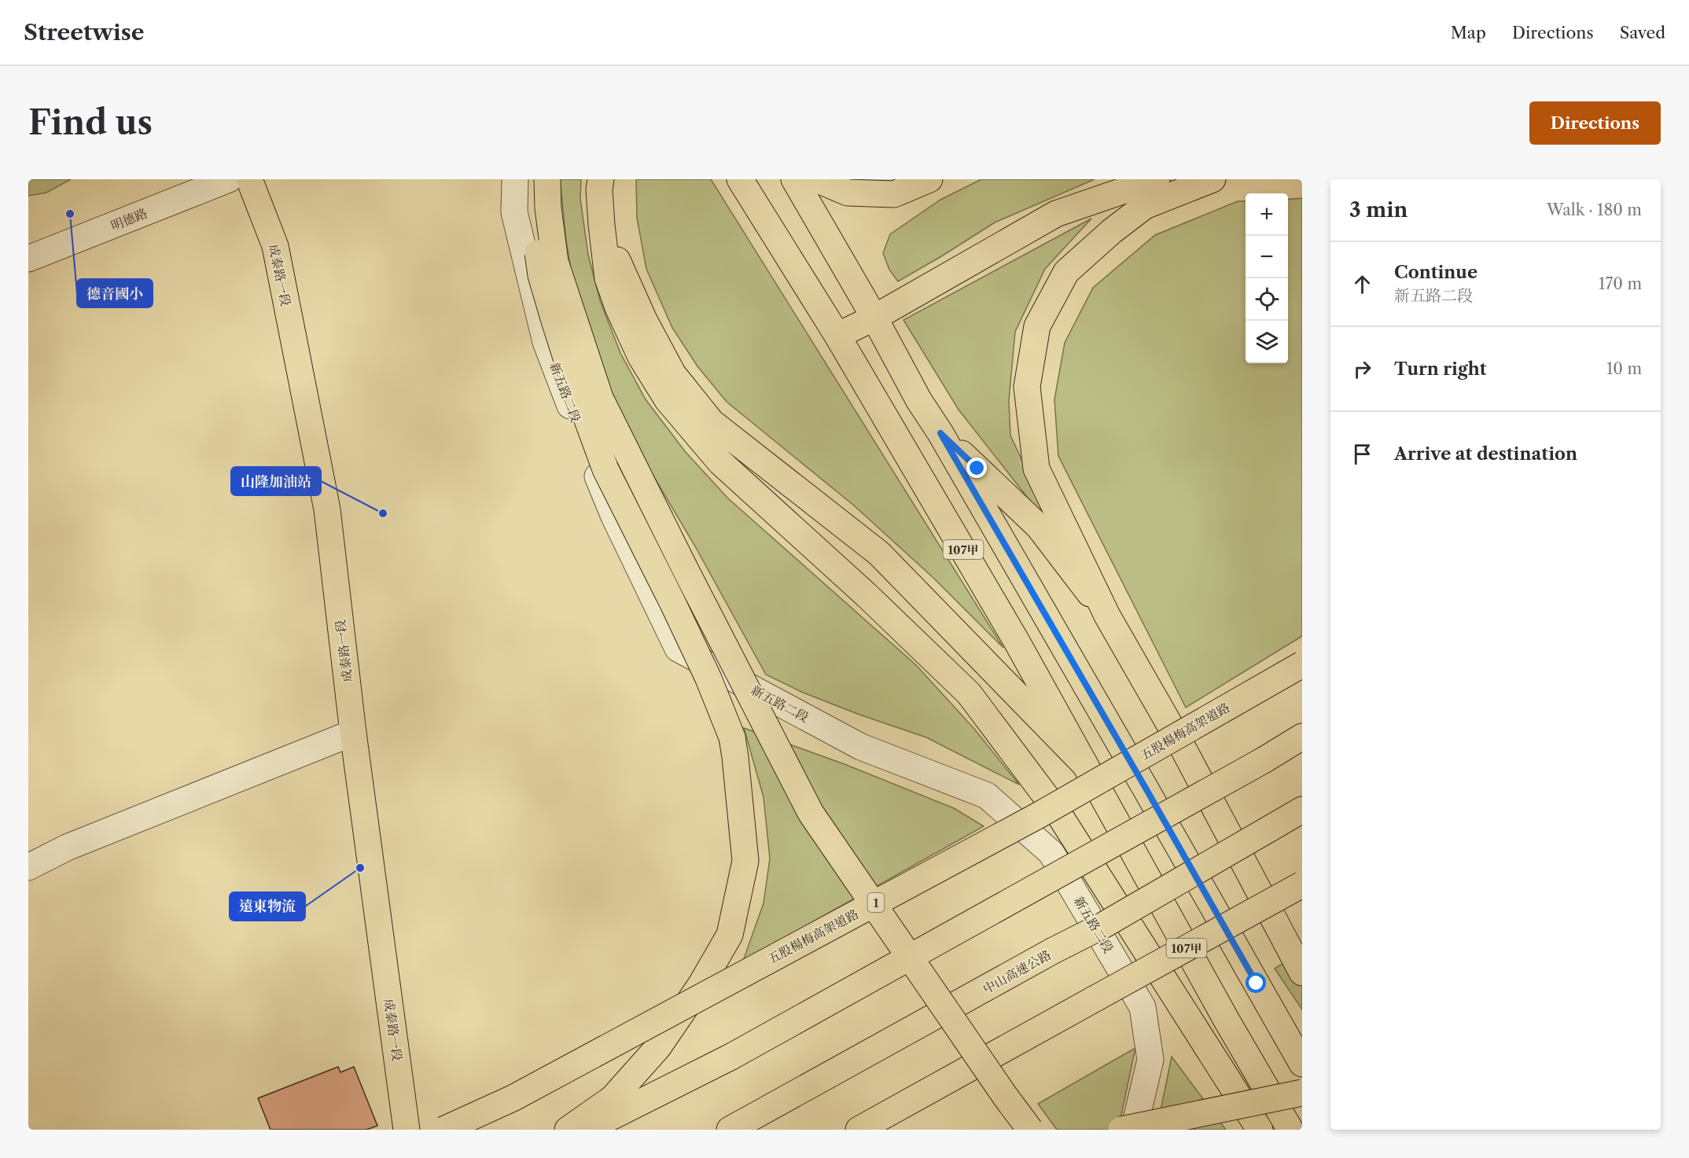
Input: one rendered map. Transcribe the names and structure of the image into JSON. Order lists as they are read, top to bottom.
{
  "streets": {
    "main road": [
      "成泰路一段",
      "107甲",
      "五股楊梅高架道路",
      "1",
      "中山高速公路"
    ],
    "street": ["明德路", "新五路二段"]
  },
  "places": ["德音國小", "山隆加油站", "遠東物流"],
  "page": {
    "header": "Streetwise",
    "nav": ["Map", "Directions", "Saved"],
    "buttons": "Directions",
    "title": "Find us",
    "heading": ["3 min", "Walk · 180 m"],
    "map_buttons": ["+", "−"],
    "list": [
      ["Continue", "新五路二段", "170 m"],
      ["Turn right", "10 m"],
      "Arrive at destination"
    ]
  }
}
